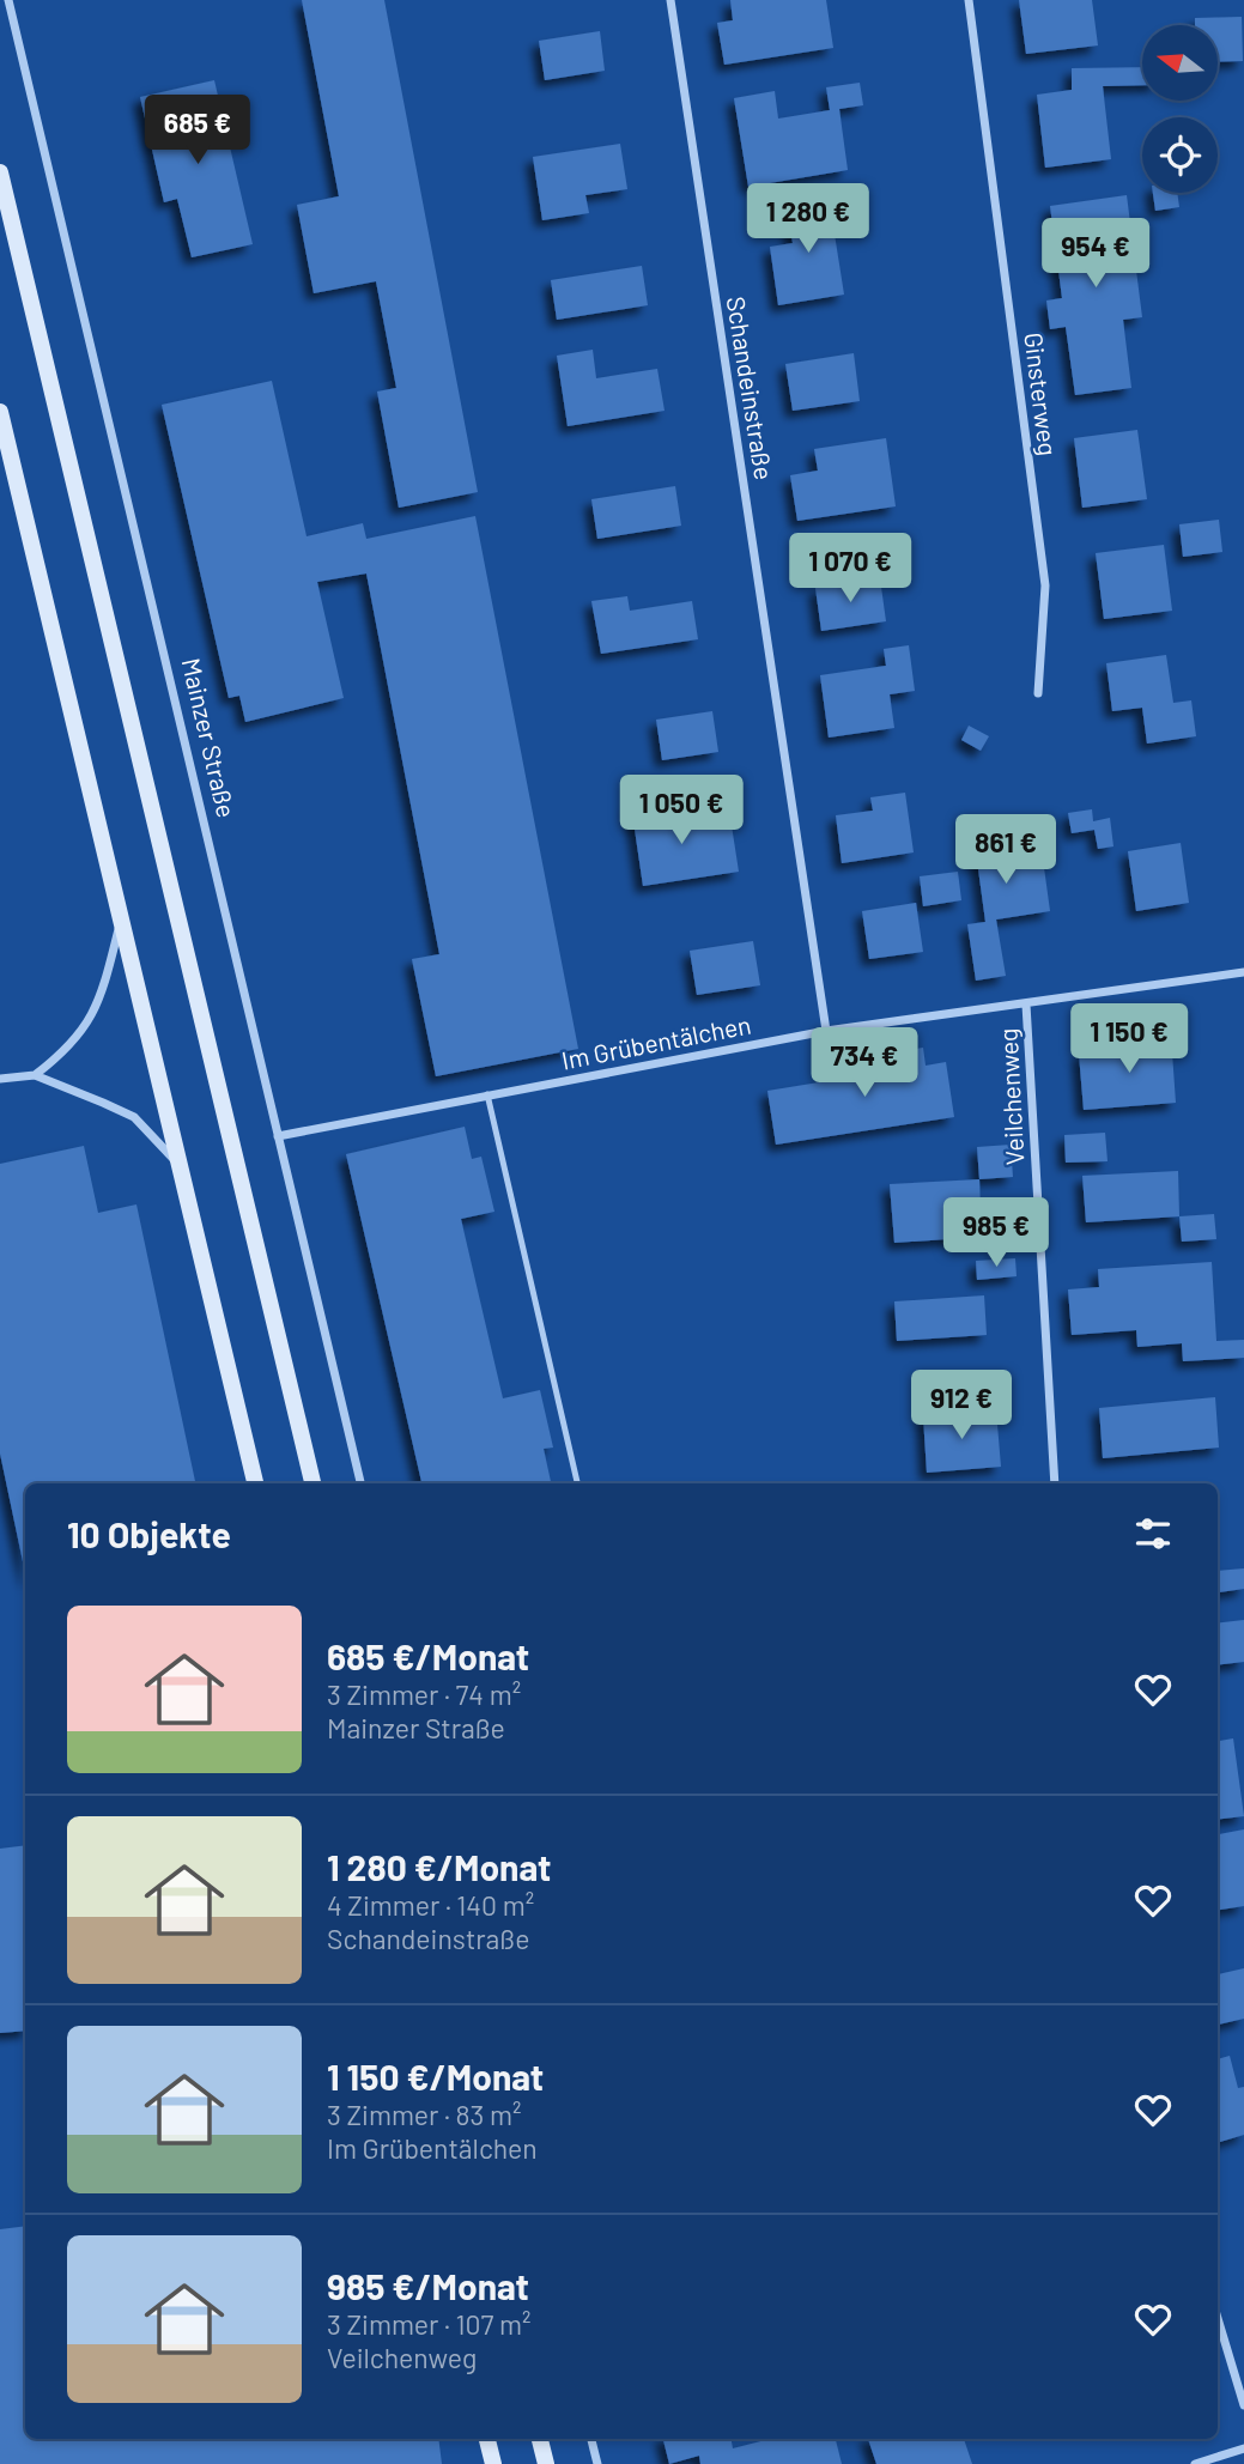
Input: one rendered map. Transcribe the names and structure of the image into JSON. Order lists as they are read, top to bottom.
{
  "streets": {
    "street": [
      "Schandeinstraße",
      "Ginsterweg",
      "Mainzer Straße",
      "Im Grübentälchen",
      "Veilchenweg"
    ]
  },
  "crossings": [
    ["Schandeinstraße", "Im Grübentälchen"],
    ["Mainzer Straße", "Im Grübentälchen"],
    ["Im Grübentälchen", "Veilchenweg"]
  ],
  "north": "left",
  "page": {
    "price": [
      "685 €",
      "1 280 €",
      "954 €",
      "1 070 €",
      "1 050 €",
      "861 €",
      "1 150 €",
      "734 €",
      "985 €",
      "912 €"
    ],
    "heading": "10 Objekte",
    "list": [
      {
        "name": "685 €/Monat",
        "note": "3 Zimmer · 74 m² · Mainzer Straße"
      },
      {
        "name": "1 280 €/Monat",
        "note": "4 Zimmer · 140 m² · Schandeinstraße"
      },
      {
        "name": "1 150 €/Monat",
        "note": "3 Zimmer · 83 m² · Im Grübentälchen"
      },
      {
        "name": "985 €/Monat",
        "note": "3 Zimmer · 107 m² · Veilchenweg"
      }
    ]
  }
}
